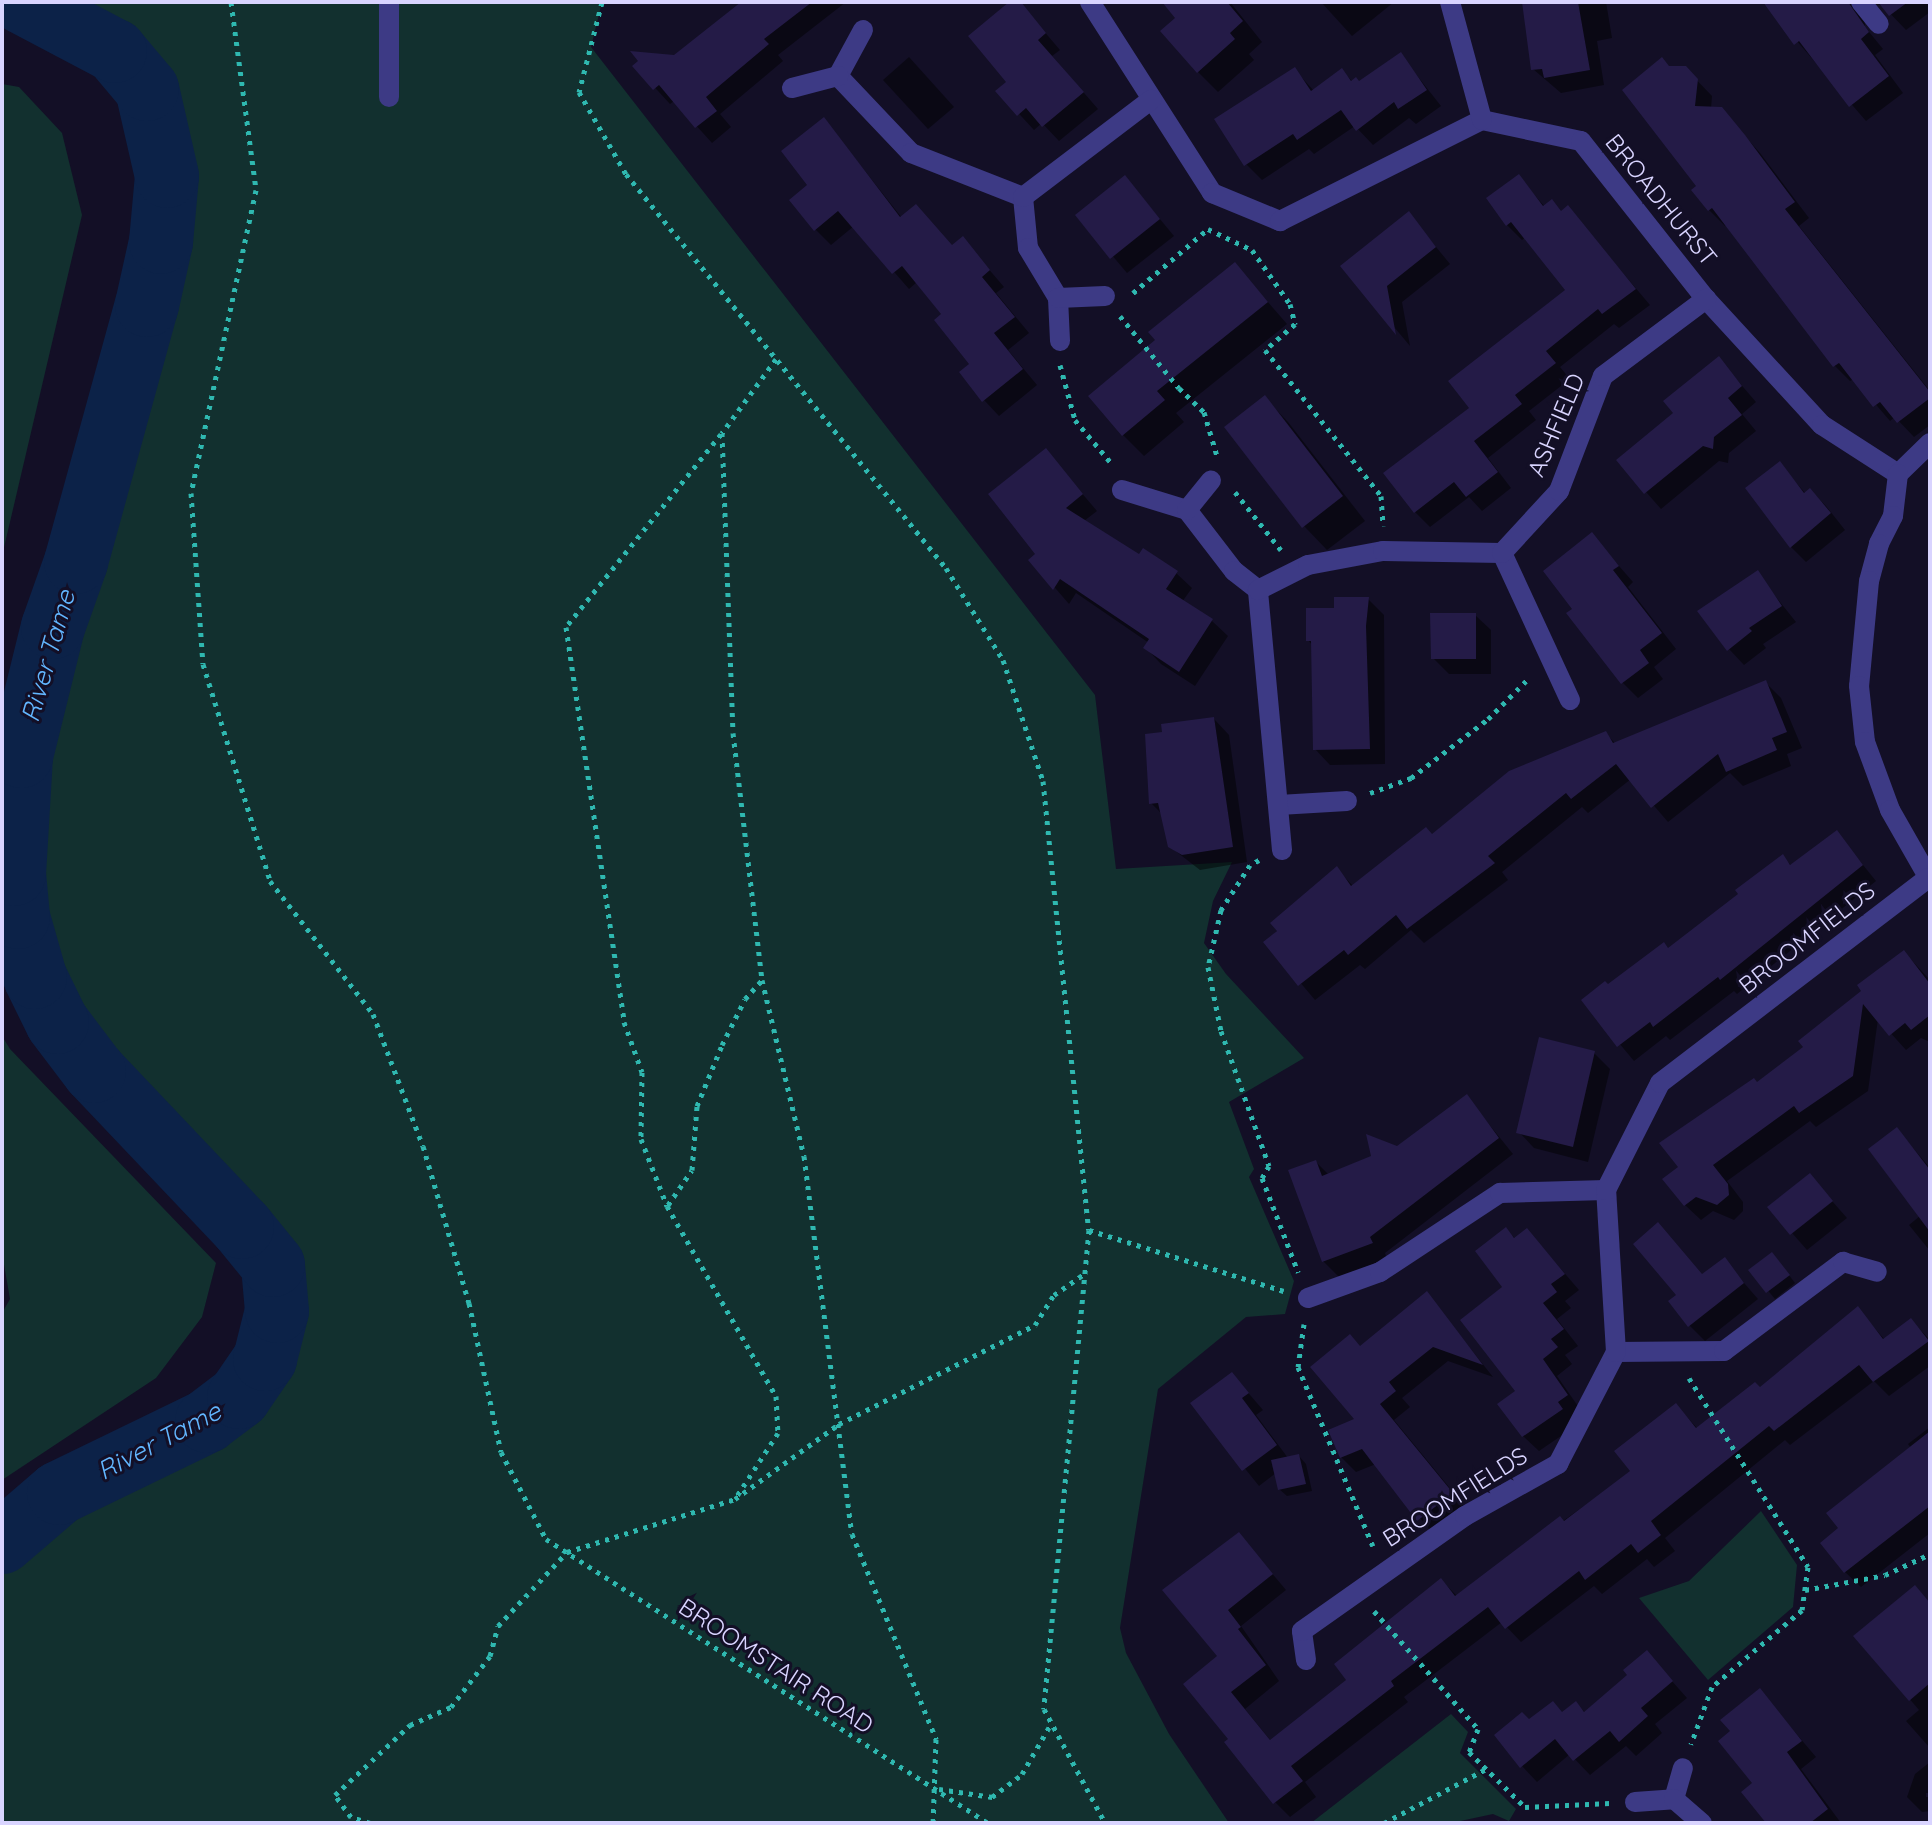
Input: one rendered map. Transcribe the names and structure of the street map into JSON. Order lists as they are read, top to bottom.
{
  "streets": {
    "street": ["BROADHURST", "ASHFIELD", "BROOMFIELDS"],
    "path": ["BROOMSTAIR ROAD"]
  },
  "crossings": [
    ["BROADHURST", "ASHFIELD"]
  ],
  "water": ["River Tame"]
}
